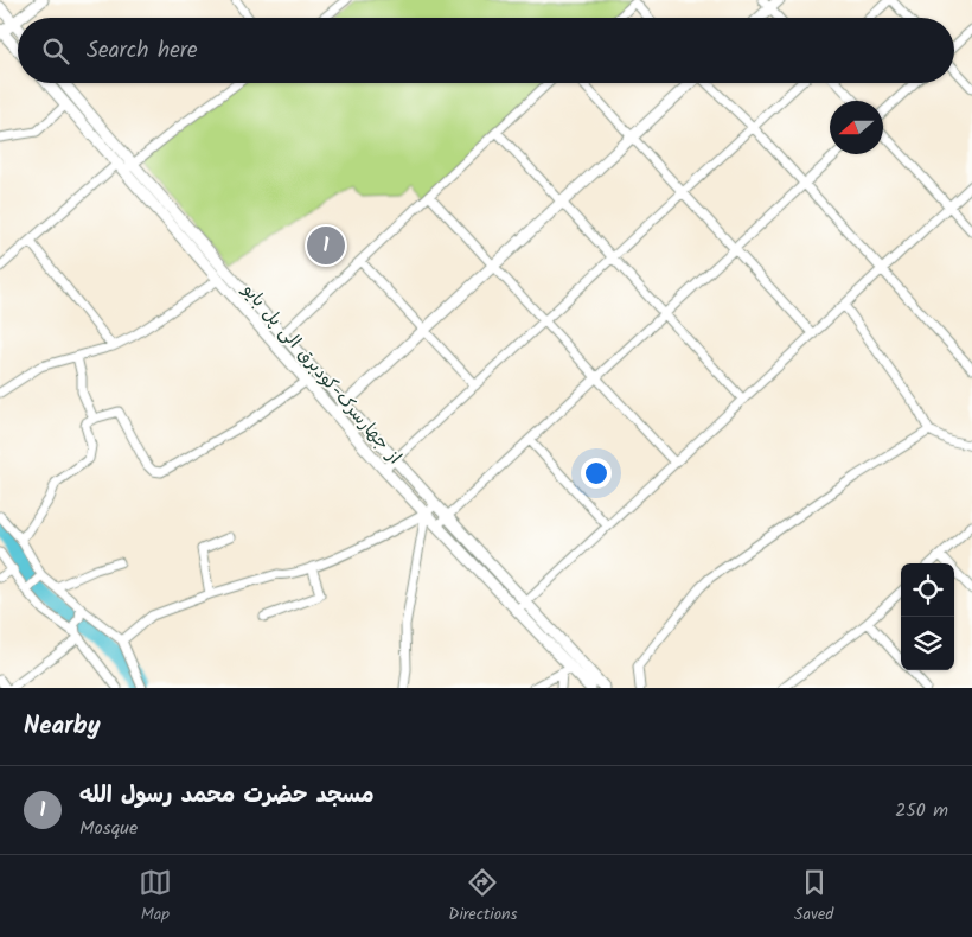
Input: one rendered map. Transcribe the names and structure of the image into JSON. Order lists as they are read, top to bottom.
{
  "streets": {
    "street": ["از جهارسرک-کودبرق الی پل بایو"]
  },
  "north": "left",
  "page": {
    "search": "Search here",
    "pins": "1",
    "heading": "Nearby",
    "list": [
      {
        "mark": "1",
        "name": "مسجد حضرت محمد رسول الله",
        "note": "Mosque",
        "value": "250 m"
      }
    ],
    "nav": ["Map", "Directions", "Saved"]
  }
}
